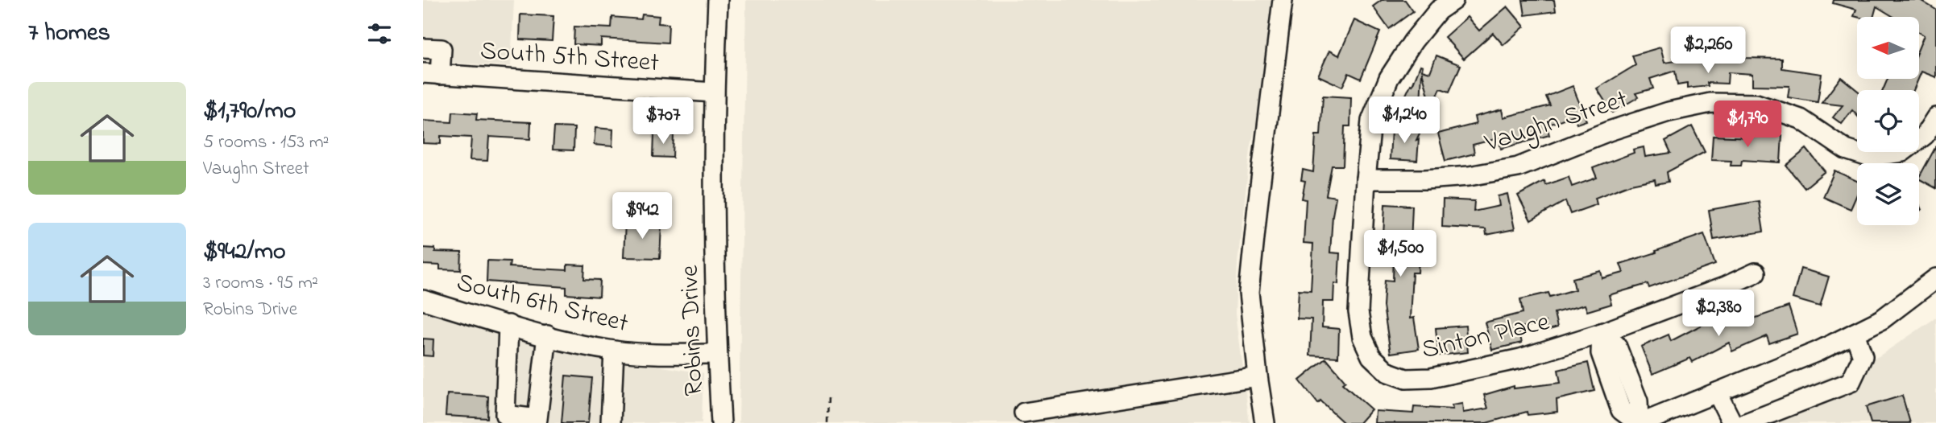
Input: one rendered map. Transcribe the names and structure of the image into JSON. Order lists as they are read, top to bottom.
{
  "streets": {
    "street": [
      "South 5th Street",
      "Vaughn Street",
      "South 6th Street",
      "Robins Drive",
      "Sinton Place"
    ]
  },
  "crossings": [
    ["South 5th Street", "Robins Drive"],
    ["Vaughn Street", "Sinton Place"],
    ["South 6th Street", "Robins Drive"]
  ],
  "north": "left",
  "page": {
    "heading": "7 homes",
    "price": [
      "$2,260",
      "$1,240",
      "$707",
      "$1,790",
      "$942",
      "$1,500",
      "$2,380"
    ],
    "list": [
      {
        "name": "$1,790/mo",
        "note": "5 rooms · 153 m² · Vaughn Street"
      },
      {
        "name": "$942/mo",
        "note": "3 rooms · 95 m² · Robins Drive"
      }
    ]
  }
}
